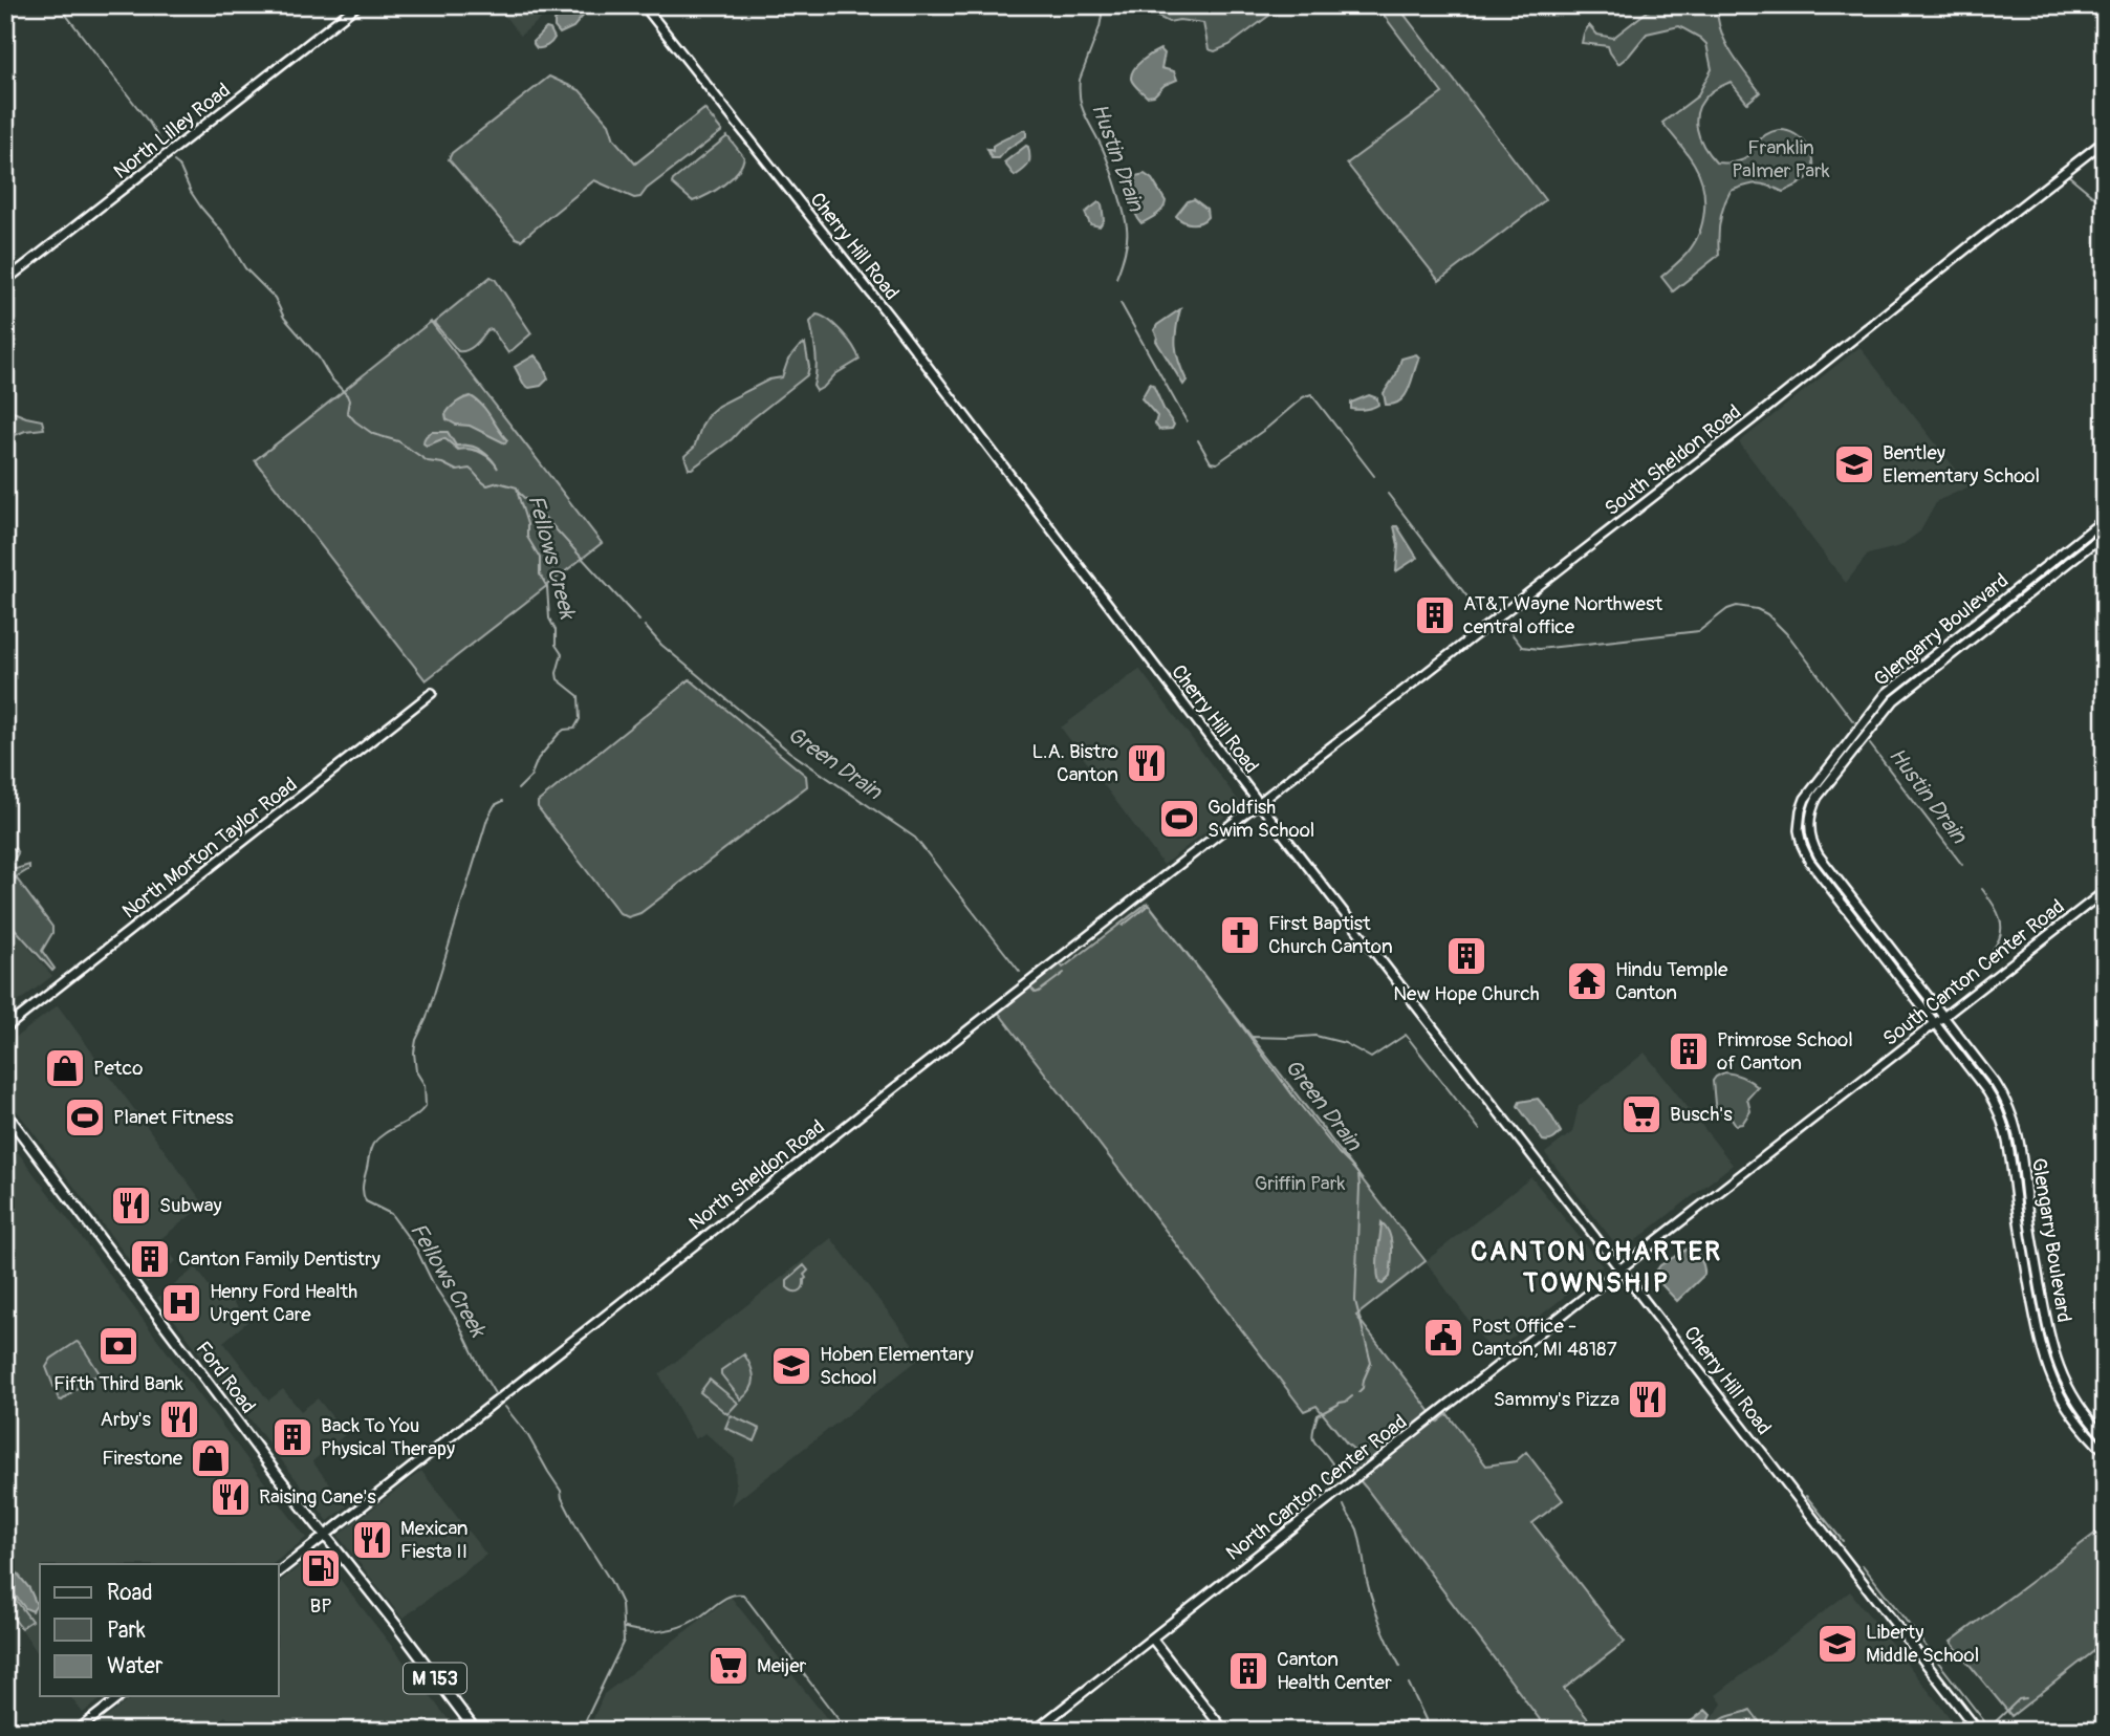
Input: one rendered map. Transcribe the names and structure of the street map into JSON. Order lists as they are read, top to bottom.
{
  "streets": {
    "main road": ["Ford Road", "M 153"],
    "street": [
      "North Lilley Road",
      "Cherry Hill Road",
      "South Sheldon Road",
      "Glengarry Boulevard",
      "North Morton Taylor Road",
      "South Canton Center Road",
      "North Sheldon Road",
      "North Canton Center Road"
    ]
  },
  "crossings": [
    ["Cherry Hill Road", "South Sheldon Road"],
    ["Cherry Hill Road", "South Canton Center Road"],
    ["Cherry Hill Road", "North Sheldon Road"],
    ["Cherry Hill Road", "North Canton Center Road"],
    ["South Sheldon Road", "North Sheldon Road"],
    ["Glengarry Boulevard", "South Canton Center Road"],
    ["South Canton Center Road", "North Canton Center Road"],
    ["North Sheldon Road", "Ford Road"]
  ],
  "districts": ["CANTON CHARTER TOWNSHIP"],
  "water": ["Hustin Drain", "Fellows Creek", "Green Drain"],
  "parks": ["Franklin Palmer Park", "Griffin Park"],
  "places": {
    "school or university": ["Bentley Elementary School", "Hoben Elementary School", "Liberty Middle School"],
    "building": [
      "AT&T Wayne Northwest central office",
      "New Hope Church",
      "Primrose School of Canton",
      "Canton Family Dentistry",
      "Back To You Physical Therapy",
      "Canton Health Center"
    ],
    "restaurant": [
      "L.A. Bistro Canton",
      "Subway",
      "Sammy's Pizza",
      "Arby's",
      "Raising Cane's",
      "Mexican Fiesta II"
    ],
    "sports": ["Goldfish Swim School", "Planet Fitness"],
    "church": ["First Baptist Church Canton"],
    "temple": ["Hindu Temple Canton"],
    "shop": ["Petco", "Firestone"],
    "supermarket": ["Busch's", "Meijer"],
    "hospital": ["Henry Ford Health Urgent Care"],
    "public building": ["Post Office - Canton, MI 48187"],
    "bank": ["Fifth Third Bank"],
    "fuel station": ["BP"]
  },
  "legend": ["Road", "Park", "Water"]
}
